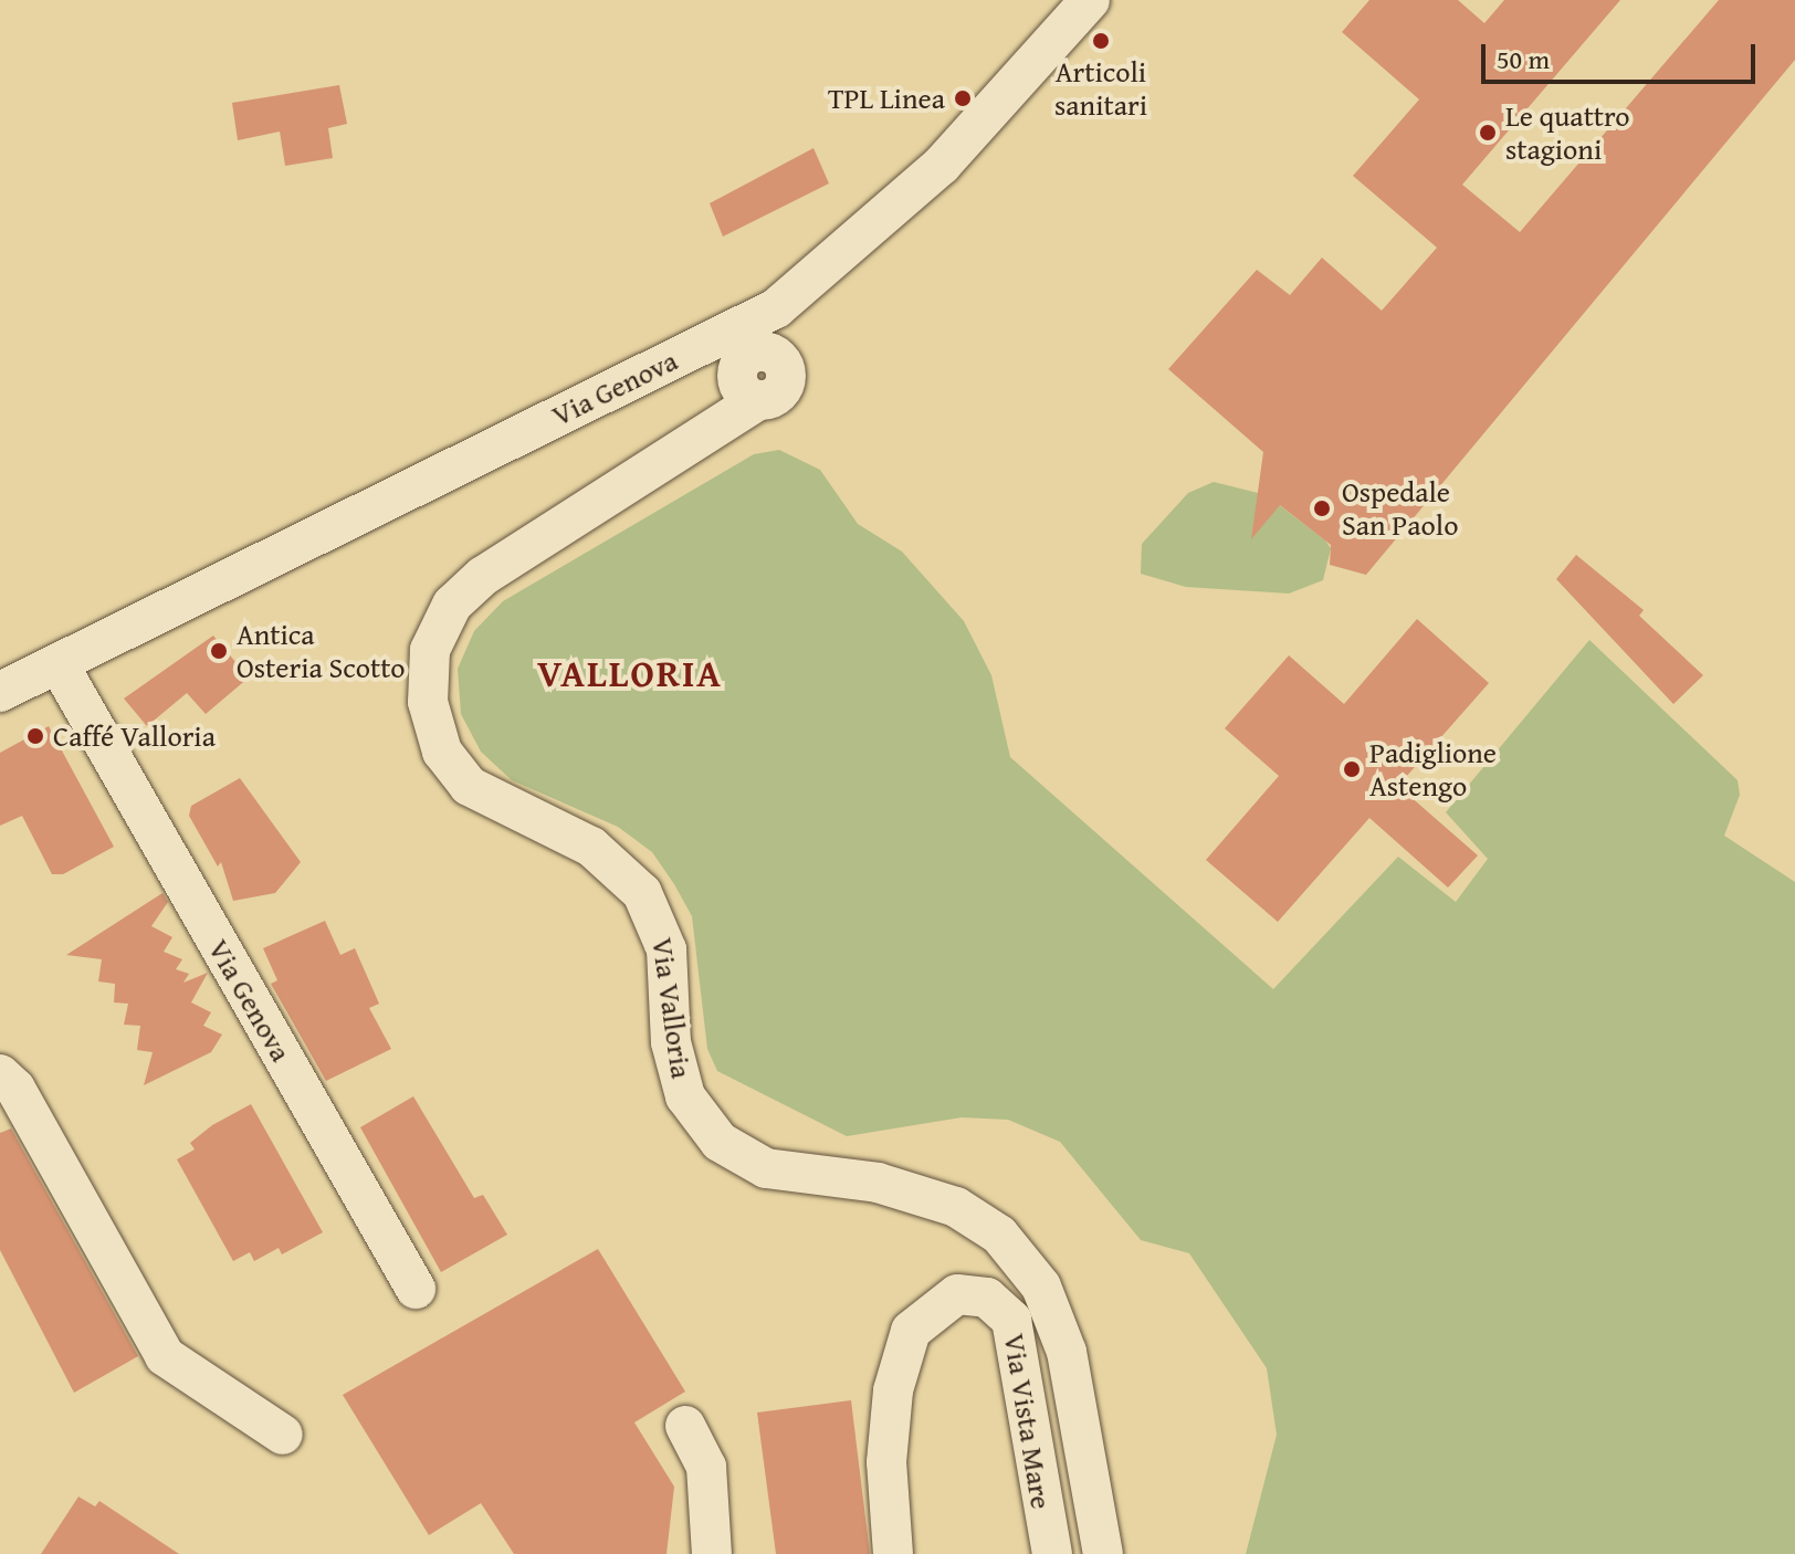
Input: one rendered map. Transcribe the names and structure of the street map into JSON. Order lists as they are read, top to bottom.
{
  "streets": {
    "street": ["Via Genova", "Via Valloria", "Via Vista Mare"]
  },
  "crossings": [
    ["Via Genova", "Via Valloria"]
  ],
  "districts": ["VALLORIA"],
  "places": [
    "Articoli sanitari",
    "TPL Linea",
    "Le quattro stagioni",
    "Ospedale San Paolo",
    "Antica Osteria Scotto",
    "Caffé Valloria",
    "Padiglione Astengo"
  ],
  "scale_bar": "50 m"
}
